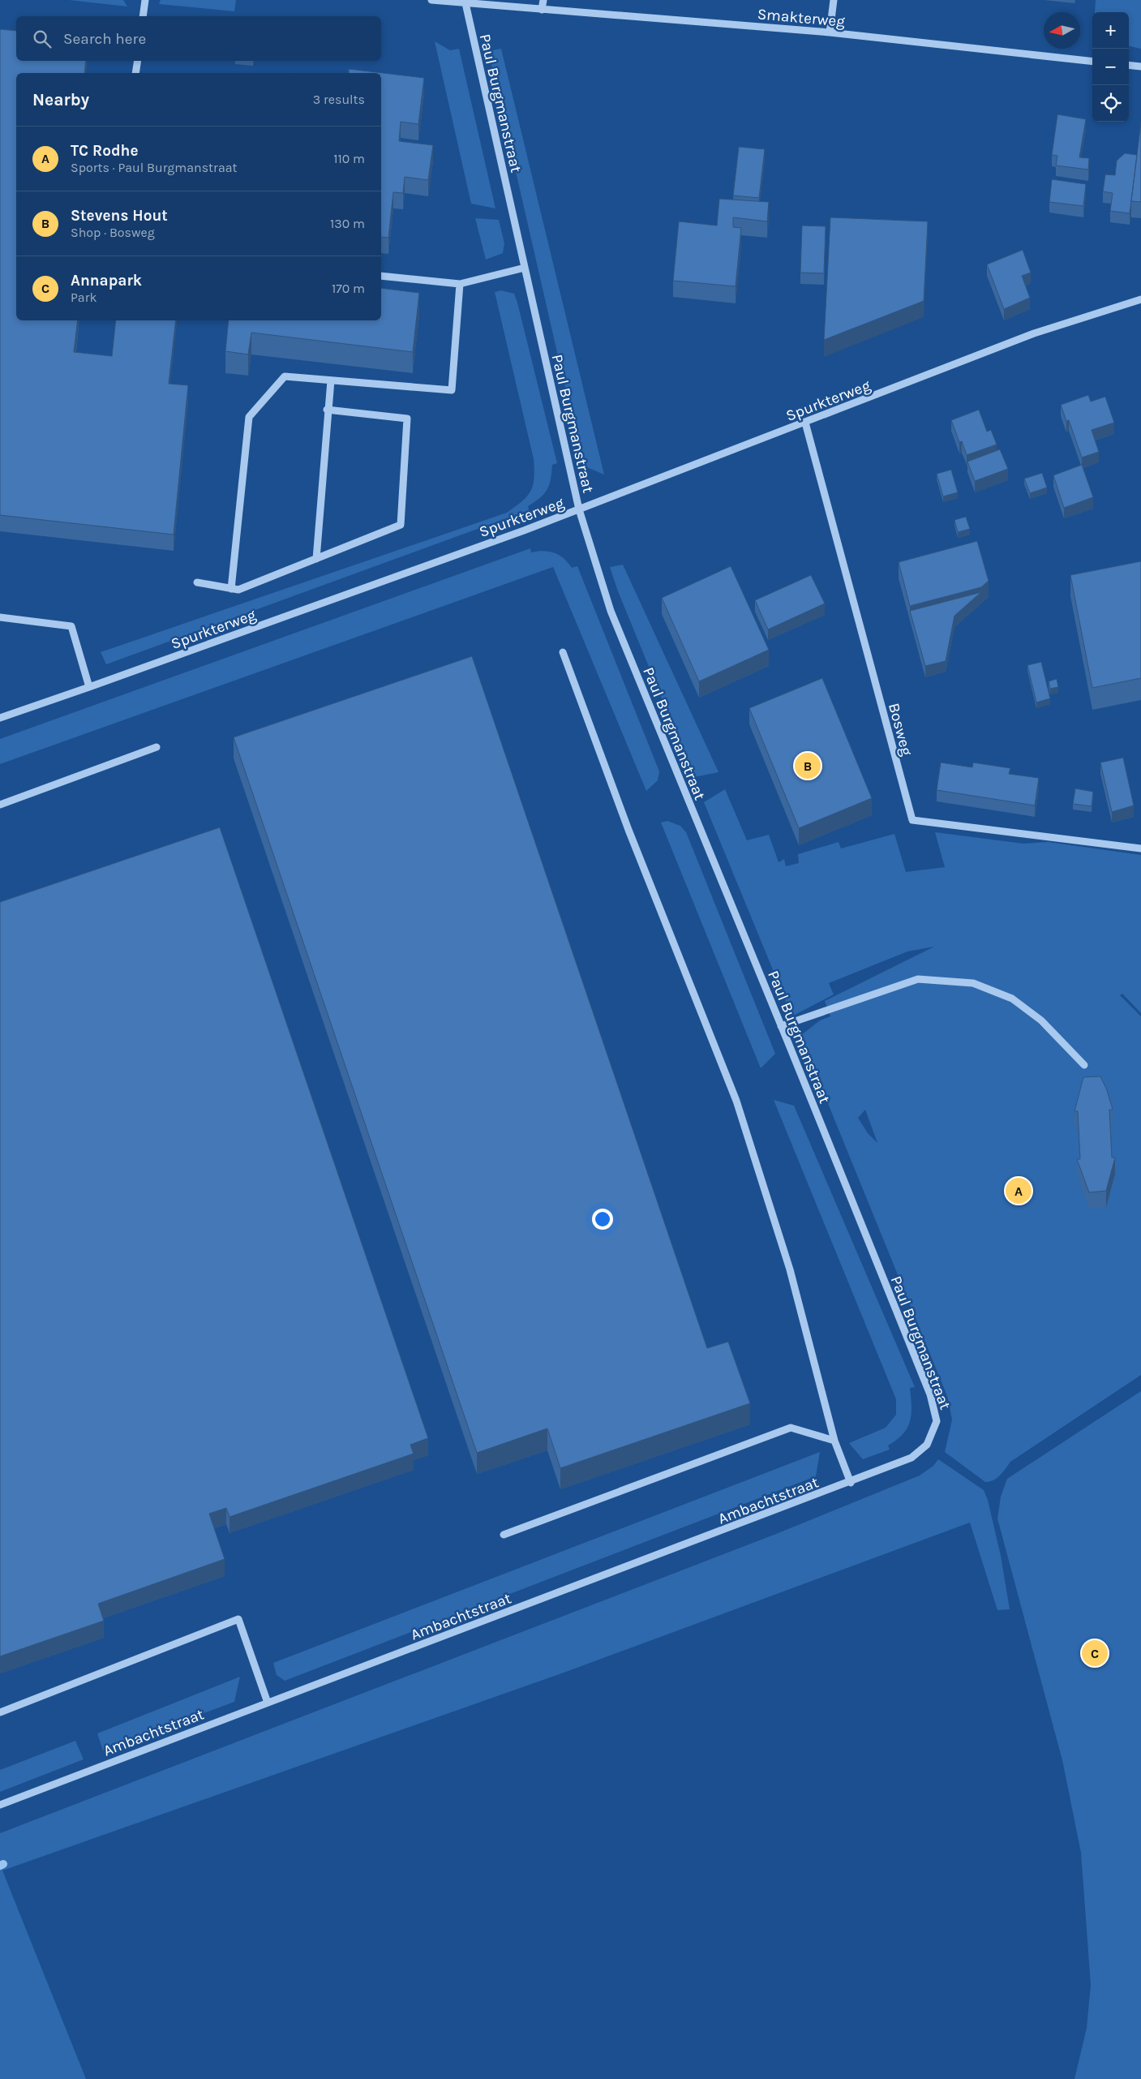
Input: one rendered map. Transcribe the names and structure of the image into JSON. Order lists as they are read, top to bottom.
{
  "streets": {
    "street": [
      "Smakterweg",
      "Paul Burgmanstraat",
      "Spurkterweg",
      "Bosweg",
      "Ambachtstraat"
    ]
  },
  "crossings": [
    ["Smakterweg", "Paul Burgmanstraat"],
    ["Paul Burgmanstraat", "Spurkterweg"],
    ["Paul Burgmanstraat", "Ambachtstraat"],
    ["Spurkterweg", "Bosweg"]
  ],
  "north": "left",
  "page": {
    "map_buttons": ["+", "−"],
    "search": "Search here",
    "heading": ["Nearby", "3 results"],
    "list": [
      {
        "mark": "A",
        "name": "TC Rodhe",
        "note": "Sports · Paul Burgmanstraat",
        "value": "110 m"
      },
      {
        "mark": "B",
        "name": "Stevens Hout",
        "note": "Shop · Bosweg",
        "value": "130 m"
      },
      {
        "mark": "C",
        "name": "Annapark",
        "note": "Park",
        "value": "170 m"
      }
    ],
    "pins": ["B", "A", "C"]
  }
}
